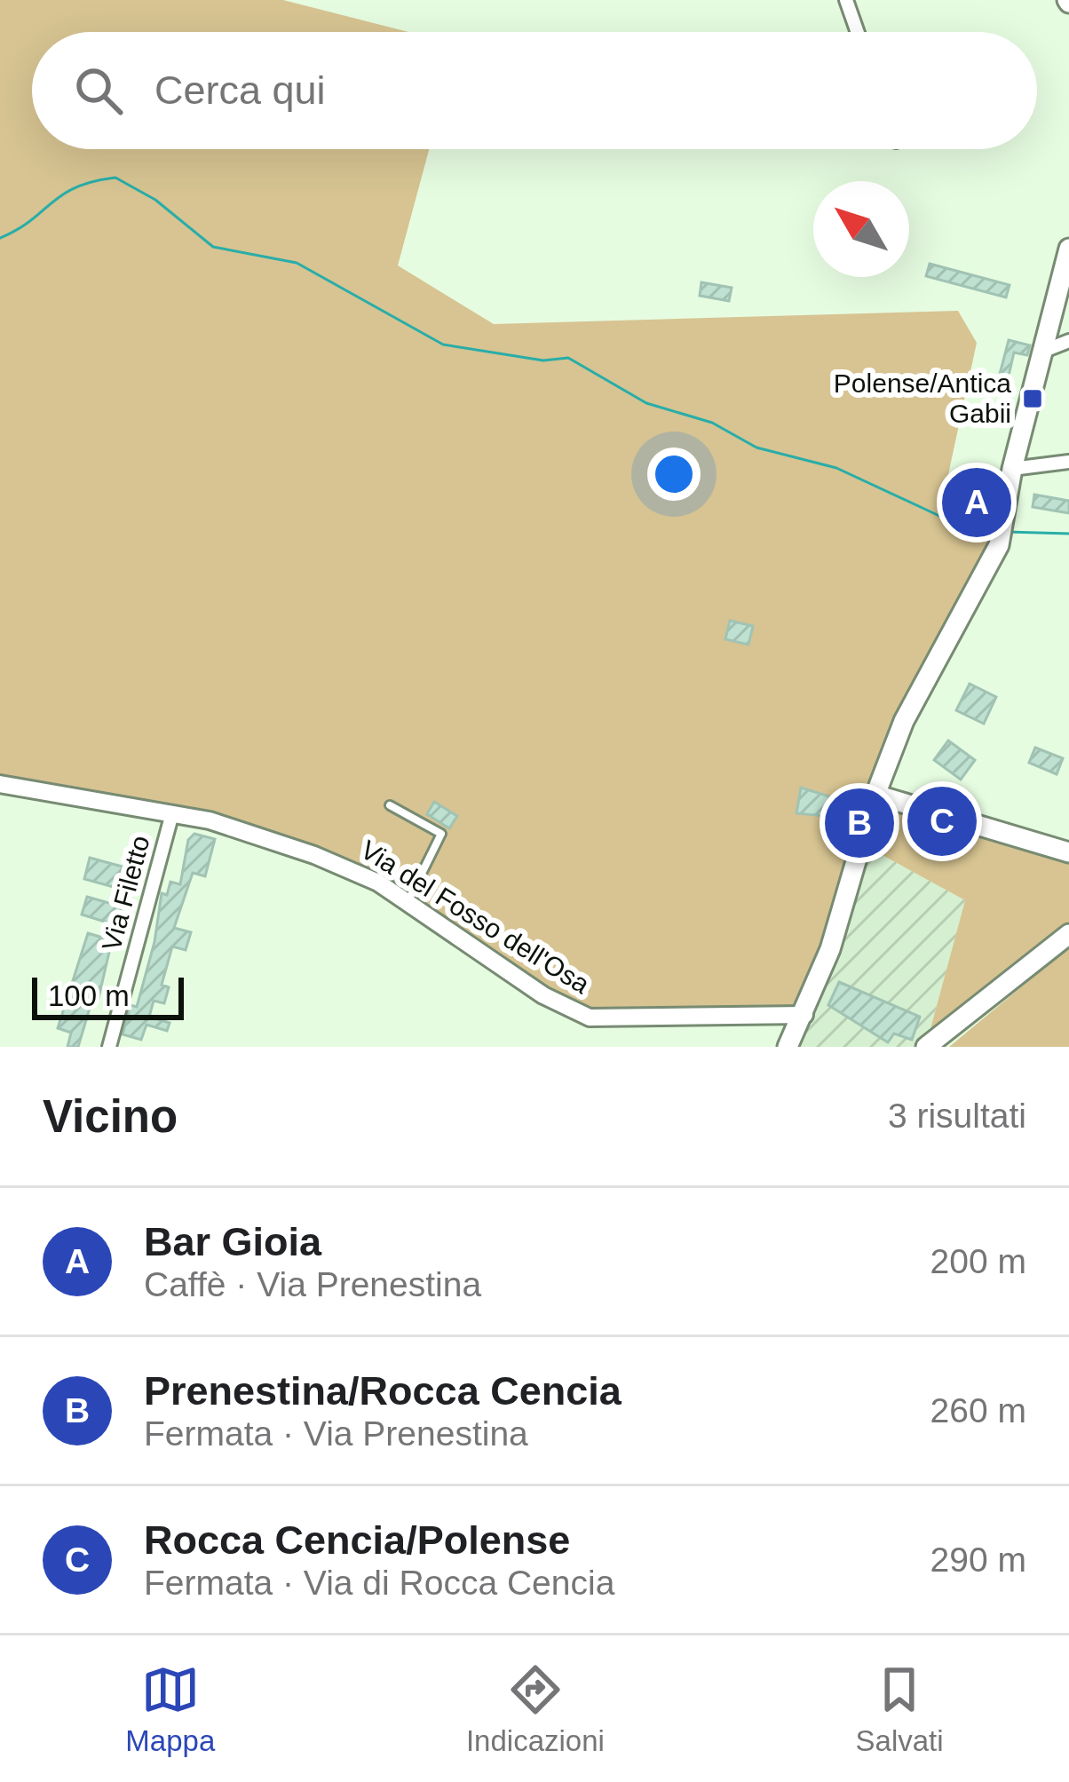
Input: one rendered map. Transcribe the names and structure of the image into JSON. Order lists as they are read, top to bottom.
{
  "streets": {
    "street": ["Via Filetto", "Via del Fosso dell'Osa"]
  },
  "crossings": [
    ["Via Filetto", "Via del Fosso dell'Osa"]
  ],
  "places": {
    "transit": ["Polense/Antica Gabii"]
  },
  "scale_bar": "100 m",
  "north": "top left",
  "page": {
    "search": "Cerca qui",
    "pins": ["A", "C", "B"],
    "scale": "100 m",
    "heading": ["Vicino", "3 risultati"],
    "list": [
      {
        "mark": "A",
        "name": "Bar Gioia",
        "note": "Caffè · Via Prenestina",
        "value": "200 m"
      },
      {
        "mark": "B",
        "name": "Prenestina/Rocca Cencia",
        "note": "Fermata · Via Prenestina",
        "value": "260 m"
      },
      {
        "mark": "C",
        "name": "Rocca Cencia/Polense",
        "note": "Fermata · Via di Rocca Cencia",
        "value": "290 m"
      }
    ],
    "nav": ["Mappa", "Indicazioni", "Salvati"]
  }
}
